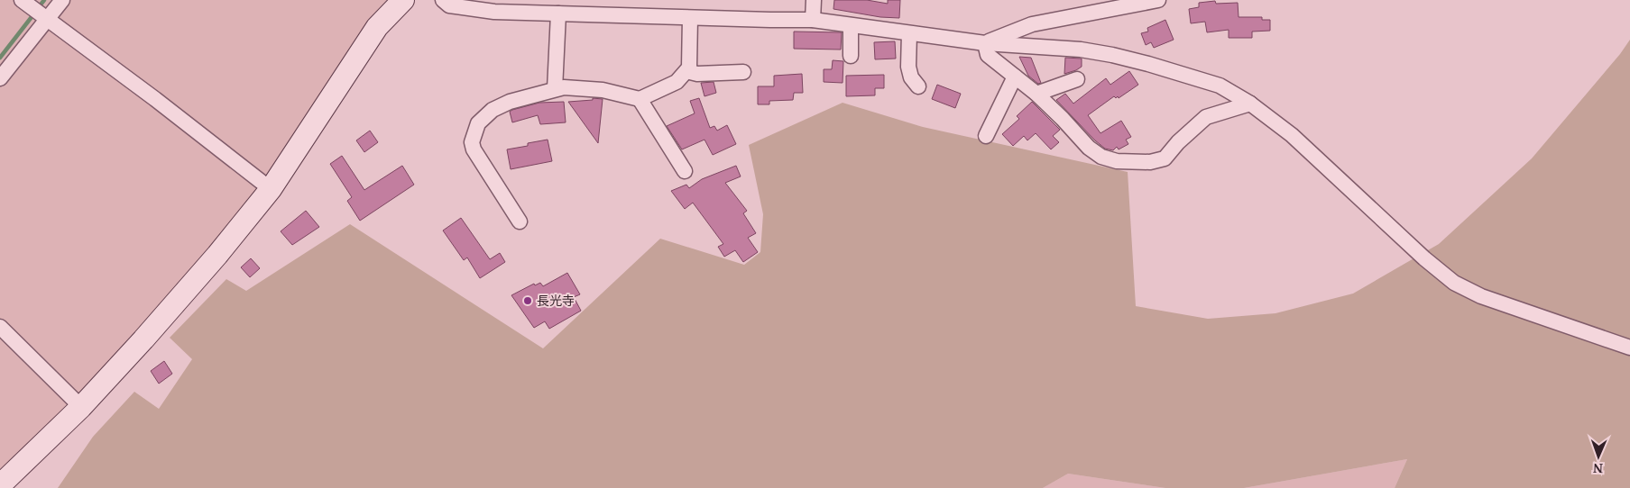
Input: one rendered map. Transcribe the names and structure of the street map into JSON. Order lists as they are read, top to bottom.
{
  "places": ["長光寺"],
  "north": "bottom"
}
